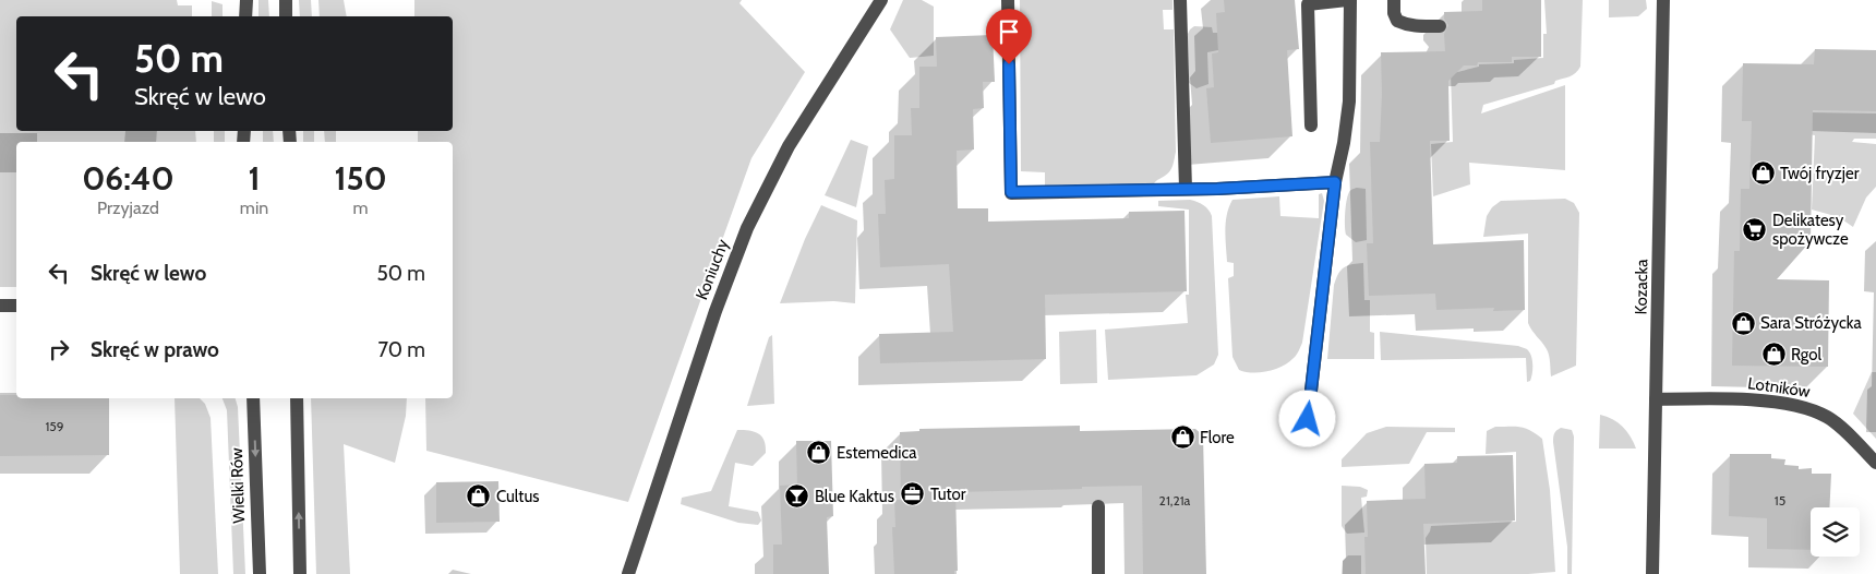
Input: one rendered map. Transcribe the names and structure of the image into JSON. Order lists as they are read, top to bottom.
{
  "streets": {
    "street": [
      "Koniuchy",
      "Kozacka",
      "Lotników",
      "Wielki Rów"
    ]
  },
  "crossings": [
    ["Kozacka", "Lotników"]
  ],
  "places": {
    "shop": [
      "Twój fryzjer",
      "Sara Stróżycka",
      "Rgol",
      "Flore",
      "Estemedica",
      "Cultus"
    ],
    "supermarket": ["Delikatesy spożywcze"],
    "office": ["Tutor"],
    "bar": ["Blue Kaktus"]
  },
  "house_numbers": ["159", "21,21a", "15"],
  "page": {
    "turn": ["50 m", "Skręć w lewo"],
    "eta": [
      "06:40",
      "Przyjazd",
      "1",
      "min",
      "150",
      "m"
    ],
    "list": [
      {
        "name": "Skręć w lewo",
        "value": "50 m"
      },
      {
        "name": "Skręć w prawo",
        "value": "70 m"
      }
    ]
  }
}
